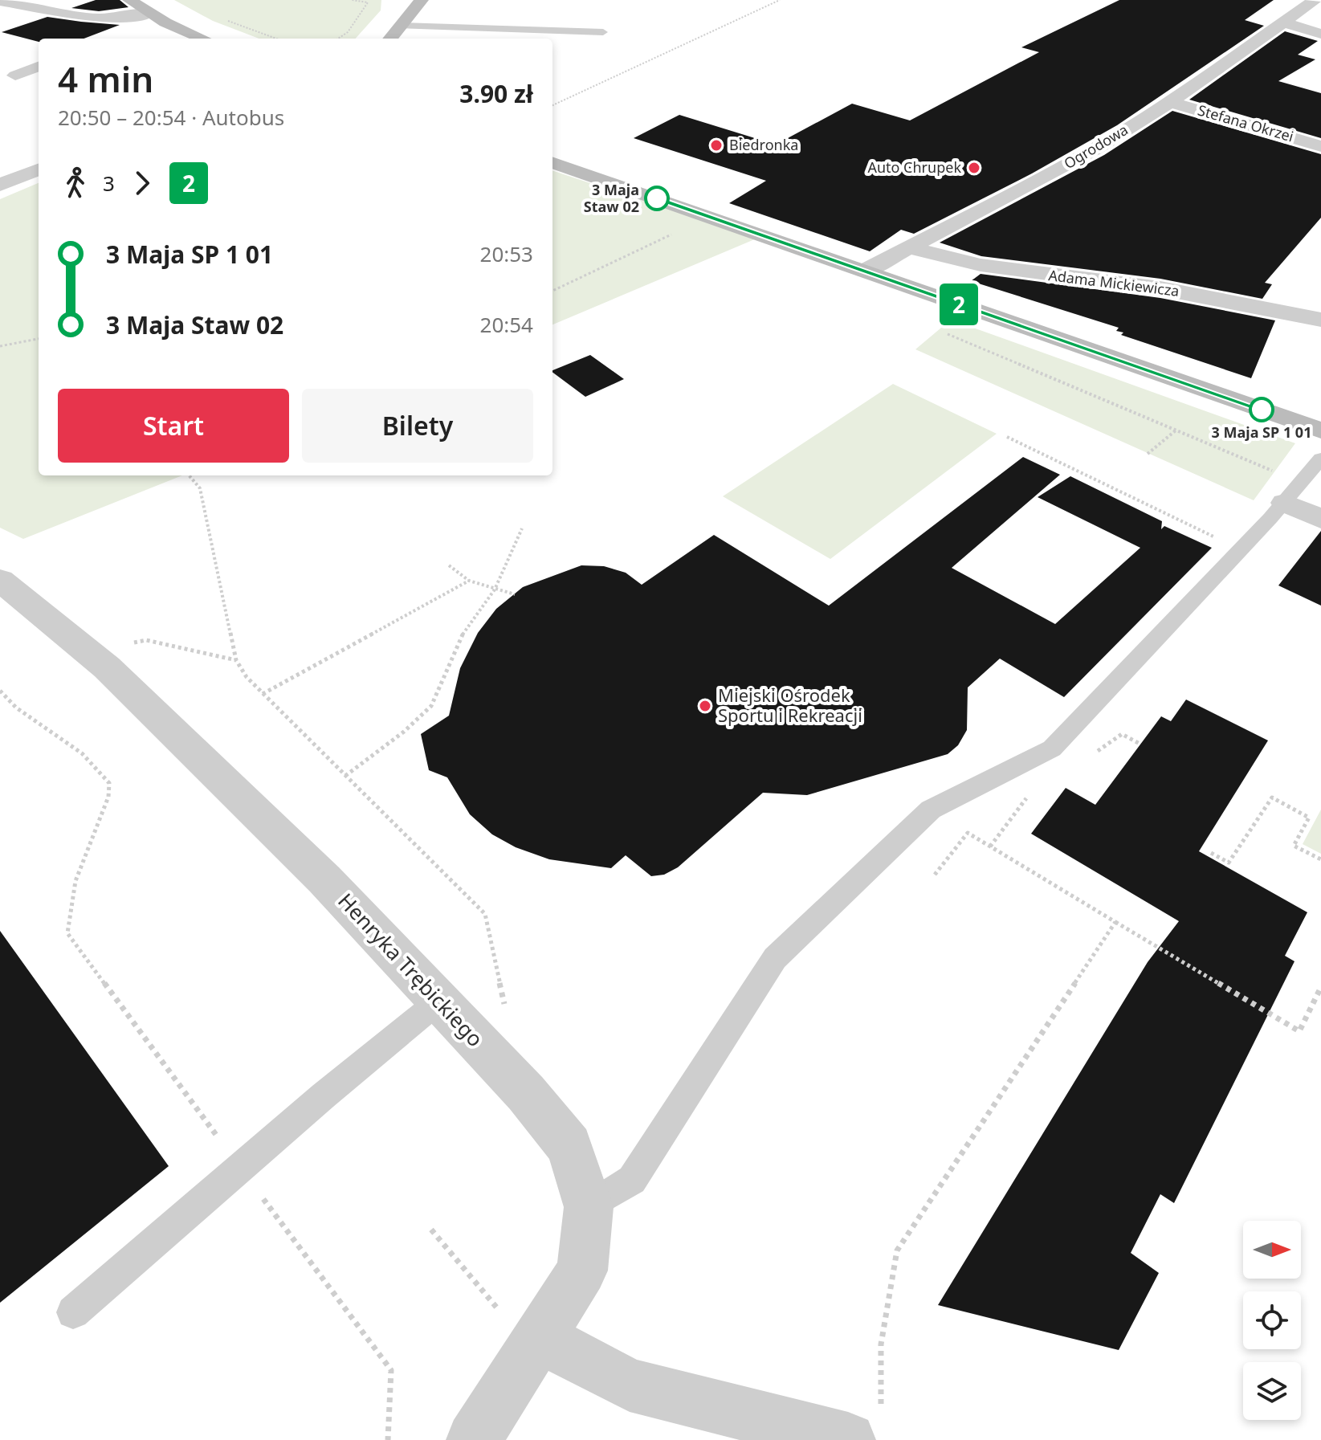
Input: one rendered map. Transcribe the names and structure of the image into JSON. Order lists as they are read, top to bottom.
{
  "streets": {
    "street": [
      "Stefana Okrzei",
      "Ogrodowa",
      "Adama Mickiewicza",
      "Henryka Trębickiego"
    ]
  },
  "crossings": [
    ["Stefana Okrzei", "Ogrodowa"],
    ["Ogrodowa", "Adama Mickiewicza"]
  ],
  "places": [
    "Biedronka",
    "Auto Chrupek",
    "3 Maja Staw 02",
    "3 Maja SP 1 01",
    "Miejski Ośrodek Sportu i Rekreacji"
  ],
  "lines": ["bus line 2"],
  "north": "right",
  "page": {
    "on_map": "2",
    "heading": ["4 min", "20:50 – 20:54 · Autobus", "3.90 zł"],
    "legs": ["3", "2"],
    "list": [
      {
        "name": "3 Maja SP 1 01",
        "value": "20:53"
      },
      {
        "name": "3 Maja Staw 02",
        "value": "20:54"
      }
    ],
    "buttons": ["Start", "Bilety"]
  }
}
